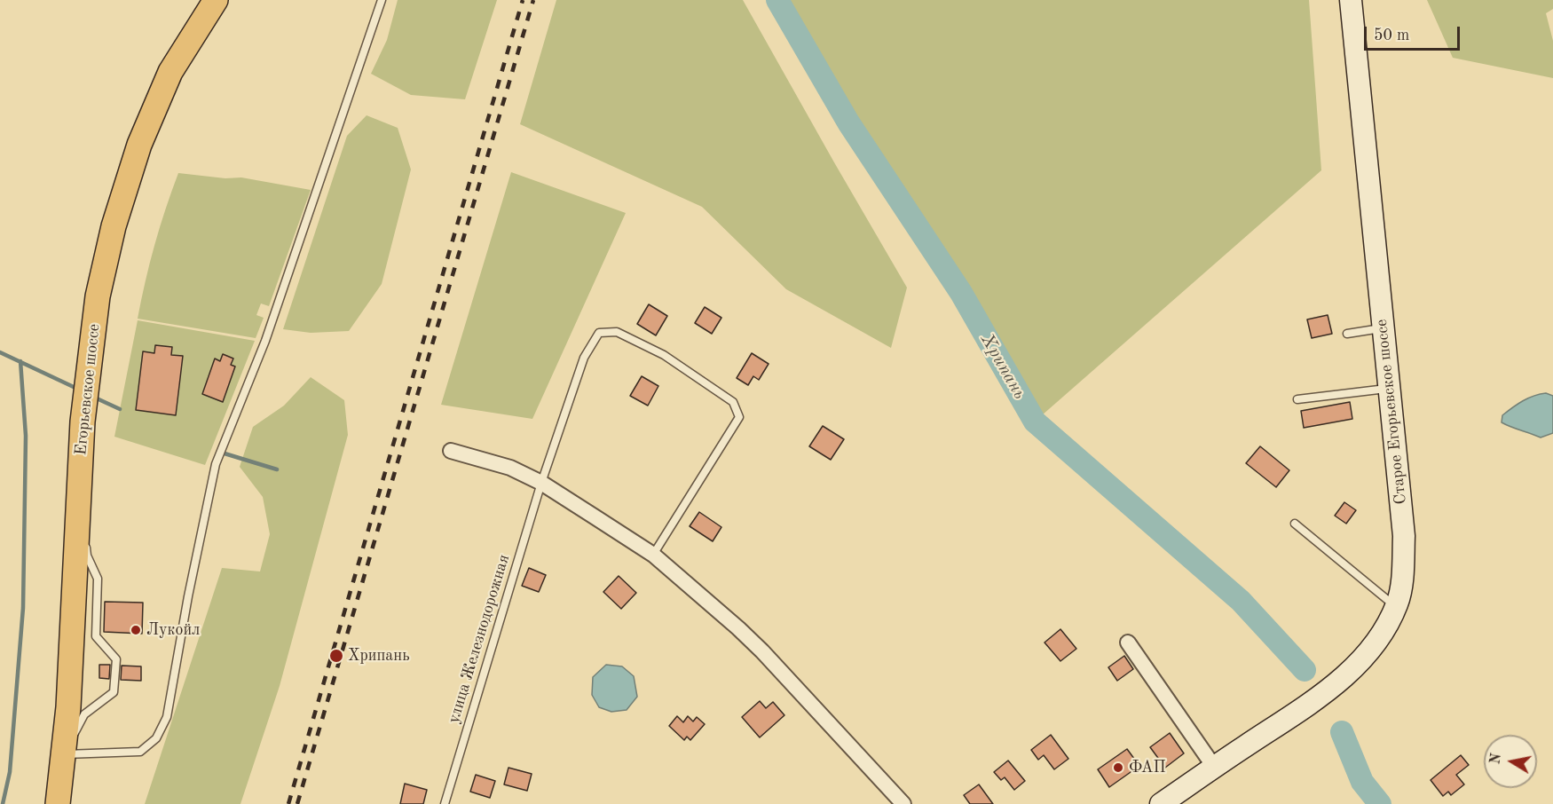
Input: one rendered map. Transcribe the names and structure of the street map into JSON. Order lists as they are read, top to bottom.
{
  "streets": {
    "main road": ["Егорьевское шоссе", "Старое Егорьевское шоссе"],
    "lane": ["улица Железнодорожная"]
  },
  "water": ["Хрипань"],
  "places": ["Лукойл", "Хрипань", "ФАП"],
  "scale_bar": "50 m",
  "north": "left"
}
